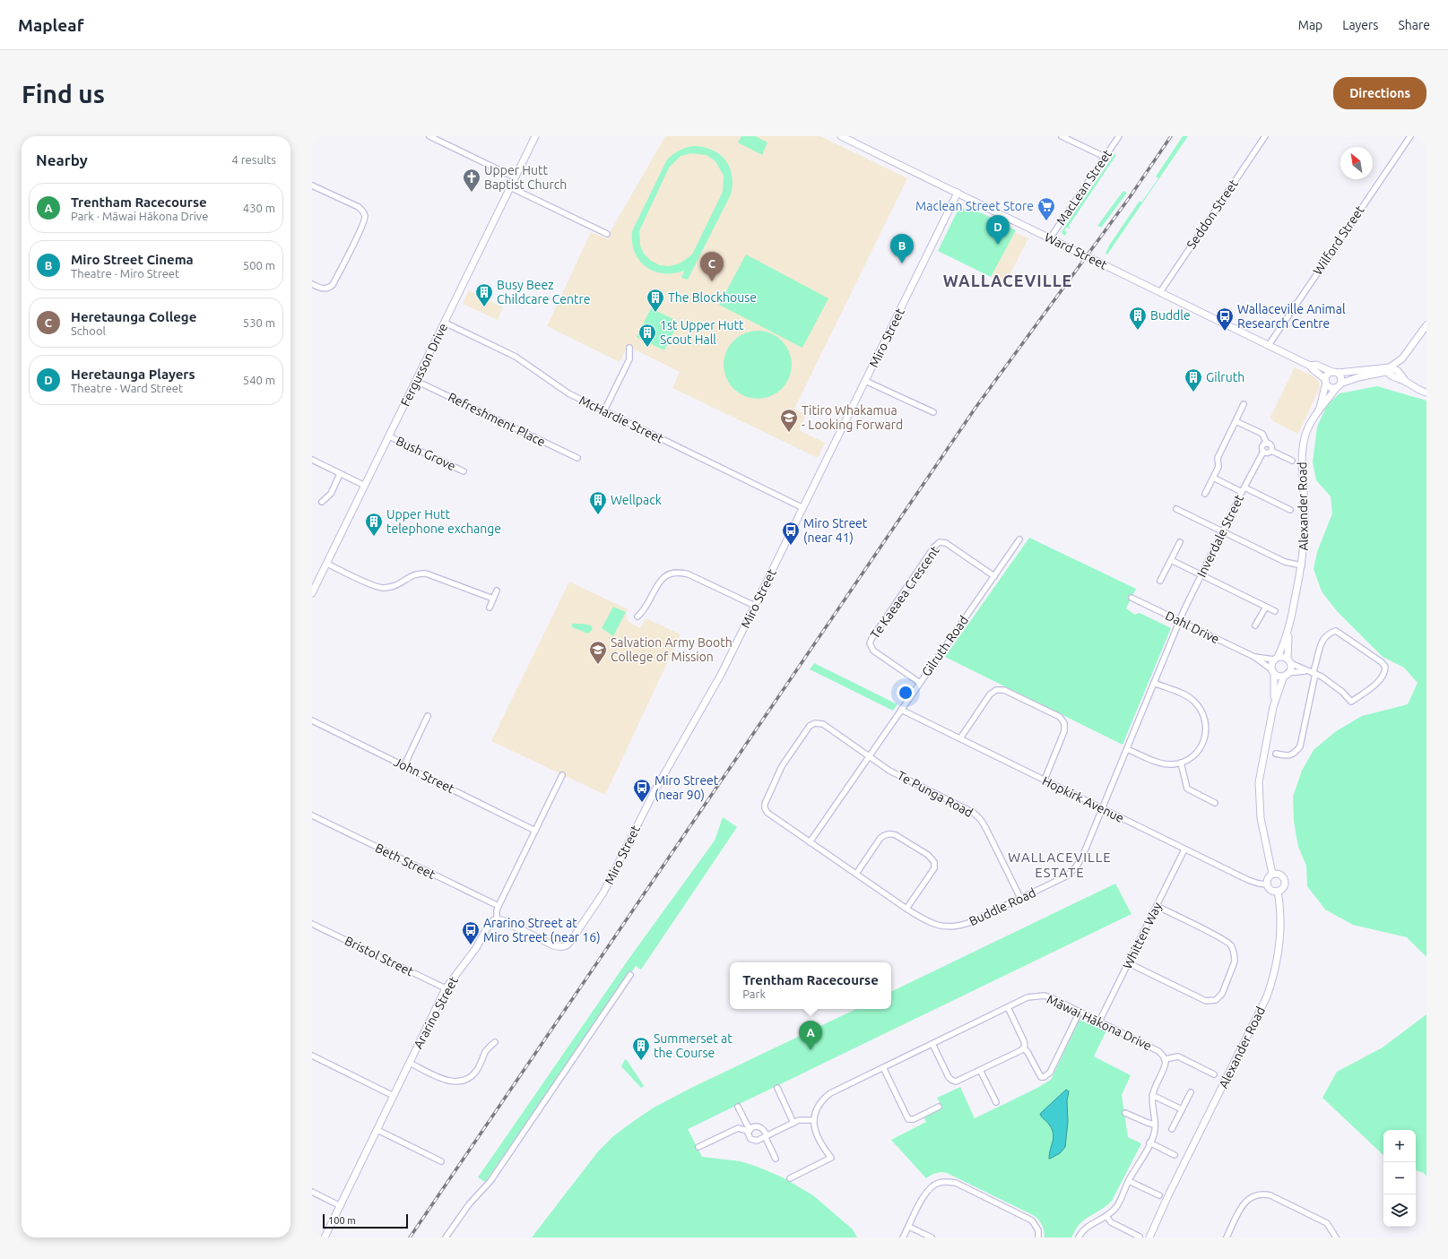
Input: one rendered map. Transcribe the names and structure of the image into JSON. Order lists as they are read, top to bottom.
{
  "streets": {
    "street": [
      "MacLean Street",
      "Seddon Street",
      "Wilford Street",
      "Ward Street",
      "Miro Street",
      "Fergusson Drive",
      "Refreshment Place",
      "McHardie Street",
      "Bush Grove",
      "Alexander Road",
      "Inverdale Street",
      "Te Kaeaea Crescent",
      "Dahl Drive",
      "Gilruth Road",
      "John Street",
      "Te Punga Road",
      "Hopkirk Avenue",
      "Beth Street",
      "Buddle Road",
      "Whitten Way",
      "Bristol Street",
      "Ararino Street",
      "Māwai Hākona Drive"
    ]
  },
  "crossings": [
    ["MacLean Street", "Ward Street"],
    ["Seddon Street", "Ward Street"],
    ["Wilford Street", "Ward Street"],
    ["Ward Street", "Miro Street"],
    ["Ward Street", "Alexander Road"],
    ["Miro Street", "McHardie Street"],
    ["Miro Street", "Ararino Street"],
    ["Fergusson Drive", "Refreshment Place"],
    ["Fergusson Drive", "McHardie Street"],
    ["Fergusson Drive", "Bush Grove"],
    ["Alexander Road", "Dahl Drive"],
    ["Alexander Road", "Hopkirk Avenue"],
    ["Inverdale Street", "Dahl Drive"],
    ["Inverdale Street", "Buddle Road"],
    ["Te Kaeaea Crescent", "Gilruth Road"],
    ["Dahl Drive", "Buddle Road"],
    ["Gilruth Road", "Te Punga Road"],
    ["Gilruth Road", "Hopkirk Avenue"],
    ["Gilruth Road", "Buddle Road"],
    ["Te Punga Road", "Buddle Road"],
    ["Hopkirk Avenue", "Buddle Road"],
    ["Hopkirk Avenue", "Whitten Way"],
    ["Whitten Way", "Māwai Hākona Drive"],
    ["Bristol Street", "Ararino Street"]
  ],
  "districts": ["WALLACEVILLE", "WALLACEVILLE ESTATE"],
  "places": {
    "church": ["Upper Hutt Baptist Church"],
    "supermarket": ["Maclean Street Store"],
    "building": [
      "Busy Beez Childcare Centre",
      "The Blockhouse",
      "Buddle",
      "1st Upper Hutt Scout Hall",
      "Gilruth",
      "Wellpack",
      "Upper Hutt telephone exchange",
      "Summerset at the Course"
    ],
    "bus stop": [
      "Wallaceville Animal Research Centre",
      "Miro Street (near 41)",
      "Miro Street (near 90)",
      "Ararino Street at Miro Street (near 16)"
    ],
    "school or university": ["Titiro Whakamua - Looking Forward", "Salvation Army Booth College of Mission"]
  },
  "scale_bar": "100 m",
  "north": "top left",
  "page": {
    "header": "Mapleaf",
    "nav": ["Map", "Layers", "Share"],
    "buttons": "Directions",
    "title": "Find us",
    "heading": ["Nearby", "4 results"],
    "list": [
      {
        "mark": "A",
        "name": "Trentham Racecourse",
        "note": "Park · Māwai Hākona Drive",
        "value": "430 m"
      },
      {
        "mark": "B",
        "name": "Miro Street Cinema",
        "note": "Theatre · Miro Street",
        "value": "500 m"
      },
      {
        "mark": "C",
        "name": "Heretaunga College",
        "note": "School",
        "value": "530 m"
      },
      {
        "mark": "D",
        "name": "Heretaunga Players",
        "note": "Theatre · Ward Street",
        "value": "540 m"
      }
    ],
    "pins": [
      "D",
      "B",
      "C",
      "A"
    ],
    "popup": ["Trentham Racecourse", "Park"],
    "map_buttons": ["+", "−"],
    "scale": "100 m"
  }
}
